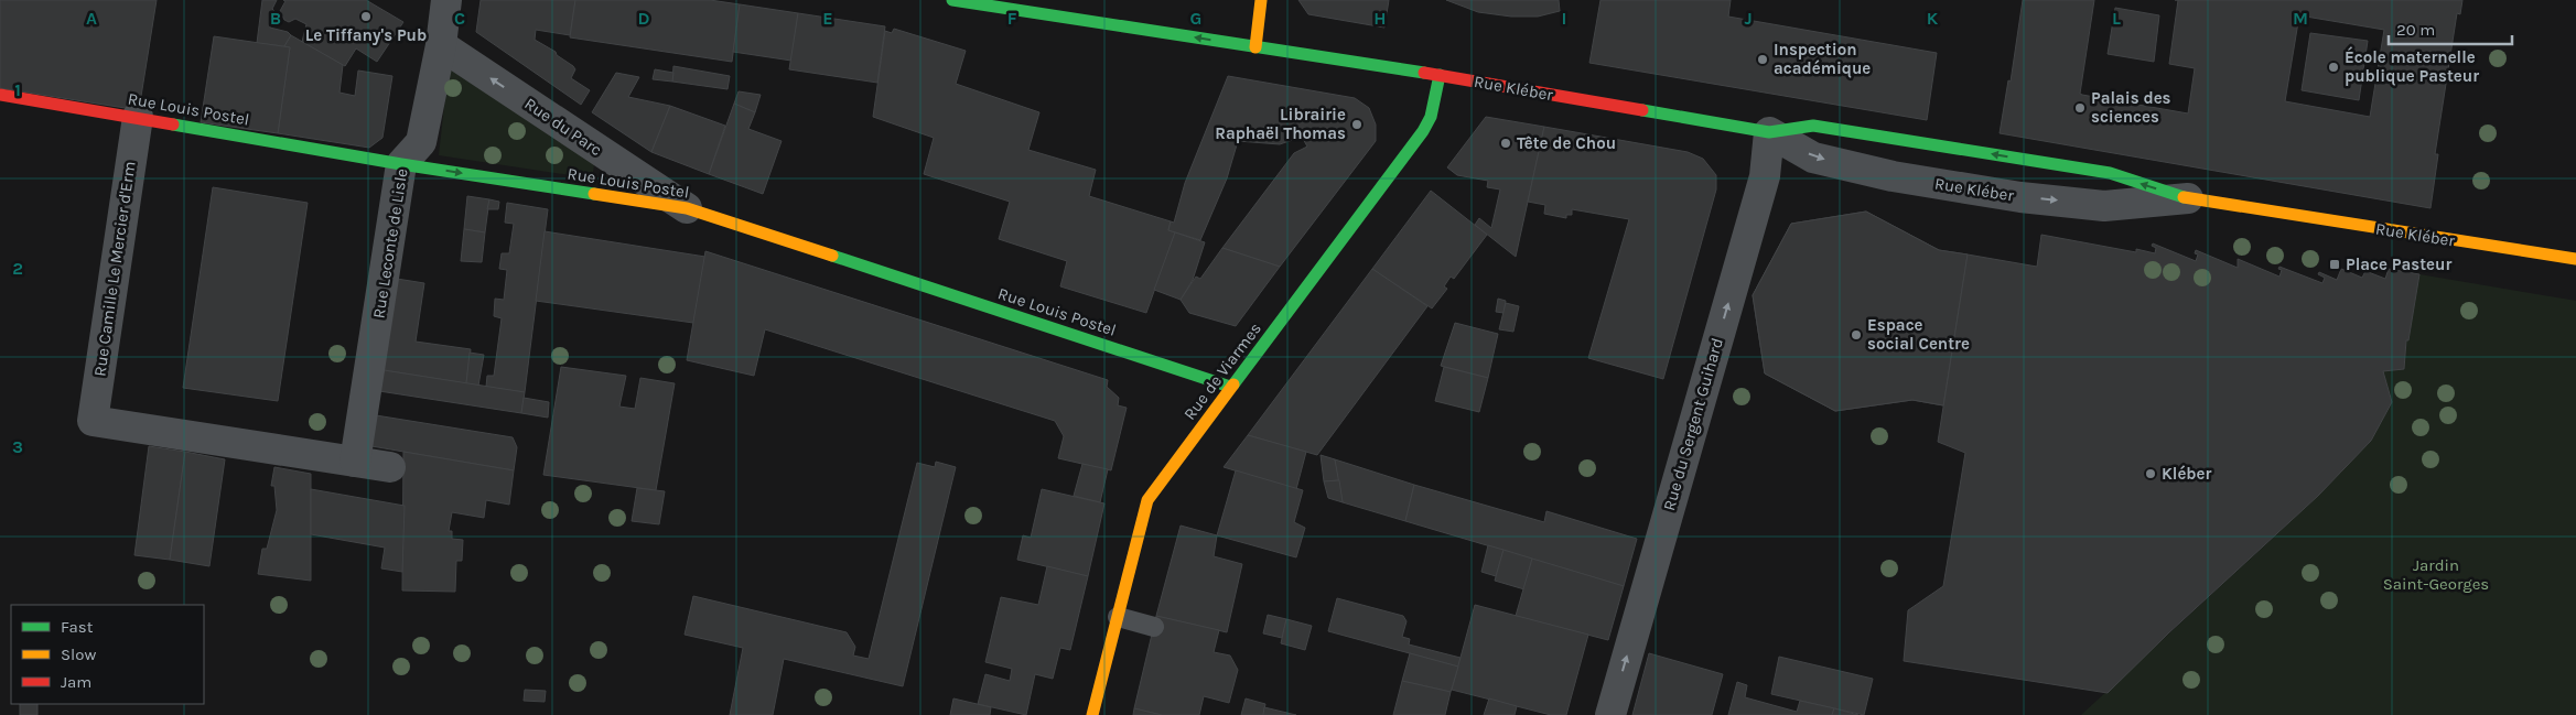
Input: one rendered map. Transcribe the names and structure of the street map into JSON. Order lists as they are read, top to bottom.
{
  "streets": {
    "street": [
      "Rue Kléber",
      "Rue Louis Postel",
      "Rue du Parc",
      "Rue Leconte de Lisle",
      "Rue Camille Le Mercier d'Erm",
      "Rue de Viarmes",
      "Rue du Sergent Guihard"
    ]
  },
  "crossings": [
    ["Rue Kléber", "Rue de Viarmes"],
    ["Rue Kléber", "Rue du Sergent Guihard"],
    ["Rue Louis Postel", "Rue du Parc"],
    ["Rue Louis Postel", "Rue Leconte de Lisle"],
    ["Rue Louis Postel", "Rue Camille Le Mercier d'Erm"],
    ["Rue Louis Postel", "Rue de Viarmes"],
    ["Rue du Parc", "Rue Leconte de Lisle"],
    ["Rue Leconte de Lisle", "Rue Camille Le Mercier d'Erm"]
  ],
  "one_way": ["Rue du Parc", "Rue du Sergent Guihard"],
  "parks": ["Jardin Saint-Georges"],
  "places": {
    "other": [
      "Le Tiffany's Pub",
      "Inspection académique",
      "École maternelle publique Pasteur",
      "Palais des sciences",
      "Librairie Raphaël Thomas",
      "Tête de Chou",
      "Espace social Centre",
      "Kléber"
    ],
    "transit": ["Place Pasteur"]
  },
  "legend": ["Fast", "Slow", "Jam"],
  "scale_bar": "20 m",
  "grid": {
    "columns": [
      "A",
      "B",
      "C",
      "D",
      "E",
      "F",
      "G",
      "H",
      "I",
      "J",
      "K",
      "L",
      "M"
    ],
    "rows": ["1", "2", "3"]
  }
}
